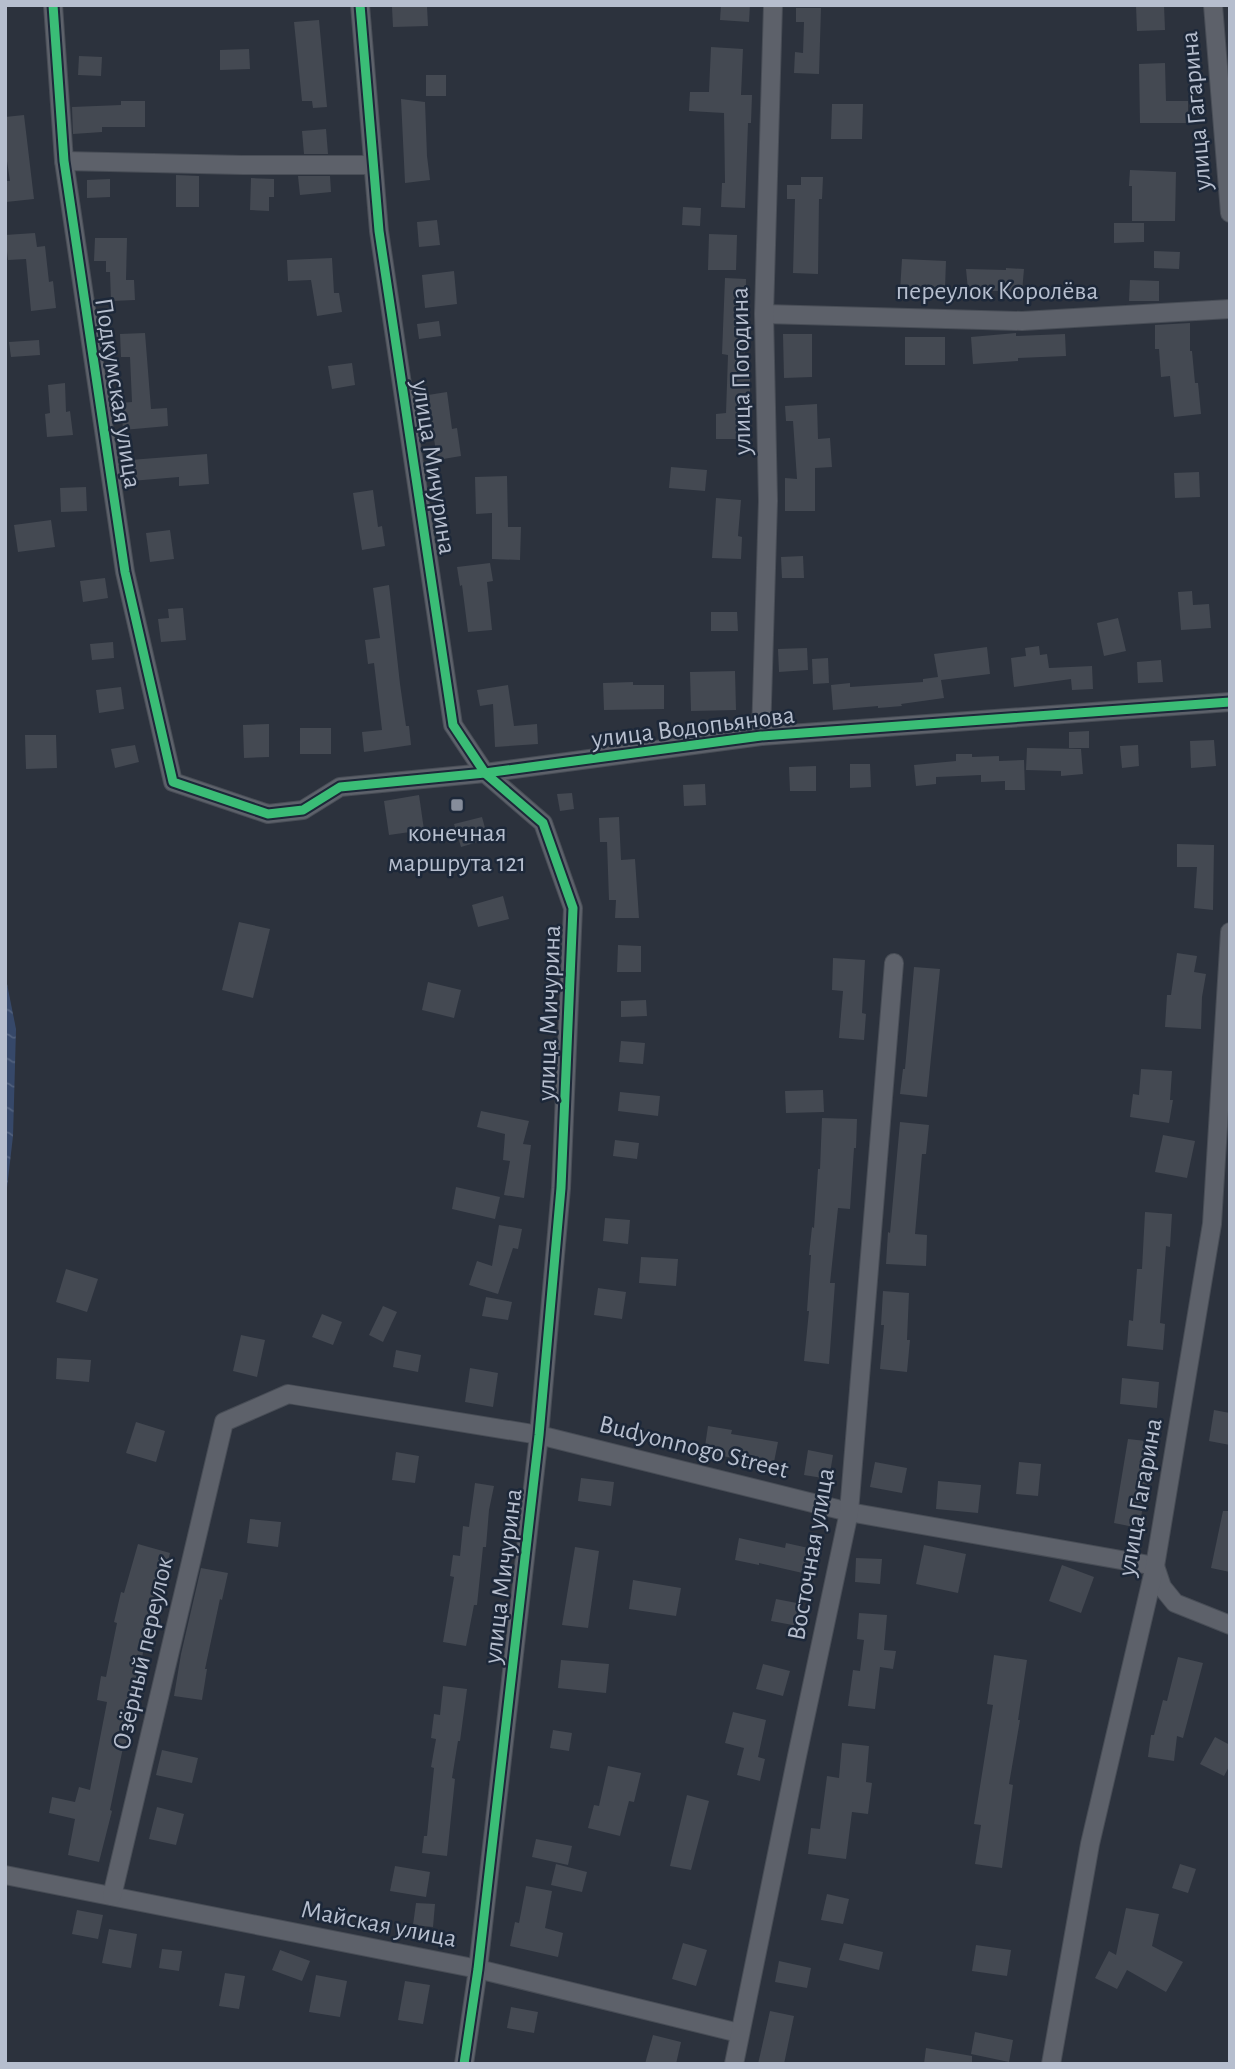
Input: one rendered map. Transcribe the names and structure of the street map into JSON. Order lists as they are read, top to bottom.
{
  "streets": {
    "street": [
      "улица Гагарина",
      "переулок Королёва",
      "улица Погодина",
      "Подкумская улица",
      "улица Мичурина",
      "улица Водопьянова",
      "Budyonnogo Street",
      "Восточная улица",
      "Озёрный переулок",
      "Майская улица"
    ]
  },
  "crossings": [
    ["улица Гагарина", "Budyonnogo Street"],
    ["переулок Королёва", "улица Погодина"],
    ["улица Погодина", "улица Водопьянова"],
    ["Подкумская улица", "улица Водопьянова"],
    ["улица Мичурина", "улица Водопьянова"],
    ["улица Мичурина", "Budyonnogo Street"],
    ["улица Мичурина", "Майская улица"],
    ["Budyonnogo Street", "Восточная улица"],
    ["Budyonnogo Street", "Озёрный переулок"],
    ["Восточная улица", "Майская улица"],
    ["Озёрный переулок", "Майская улица"]
  ],
  "places": {
    "transit": ["конечная маршрута 121"]
  }
}
